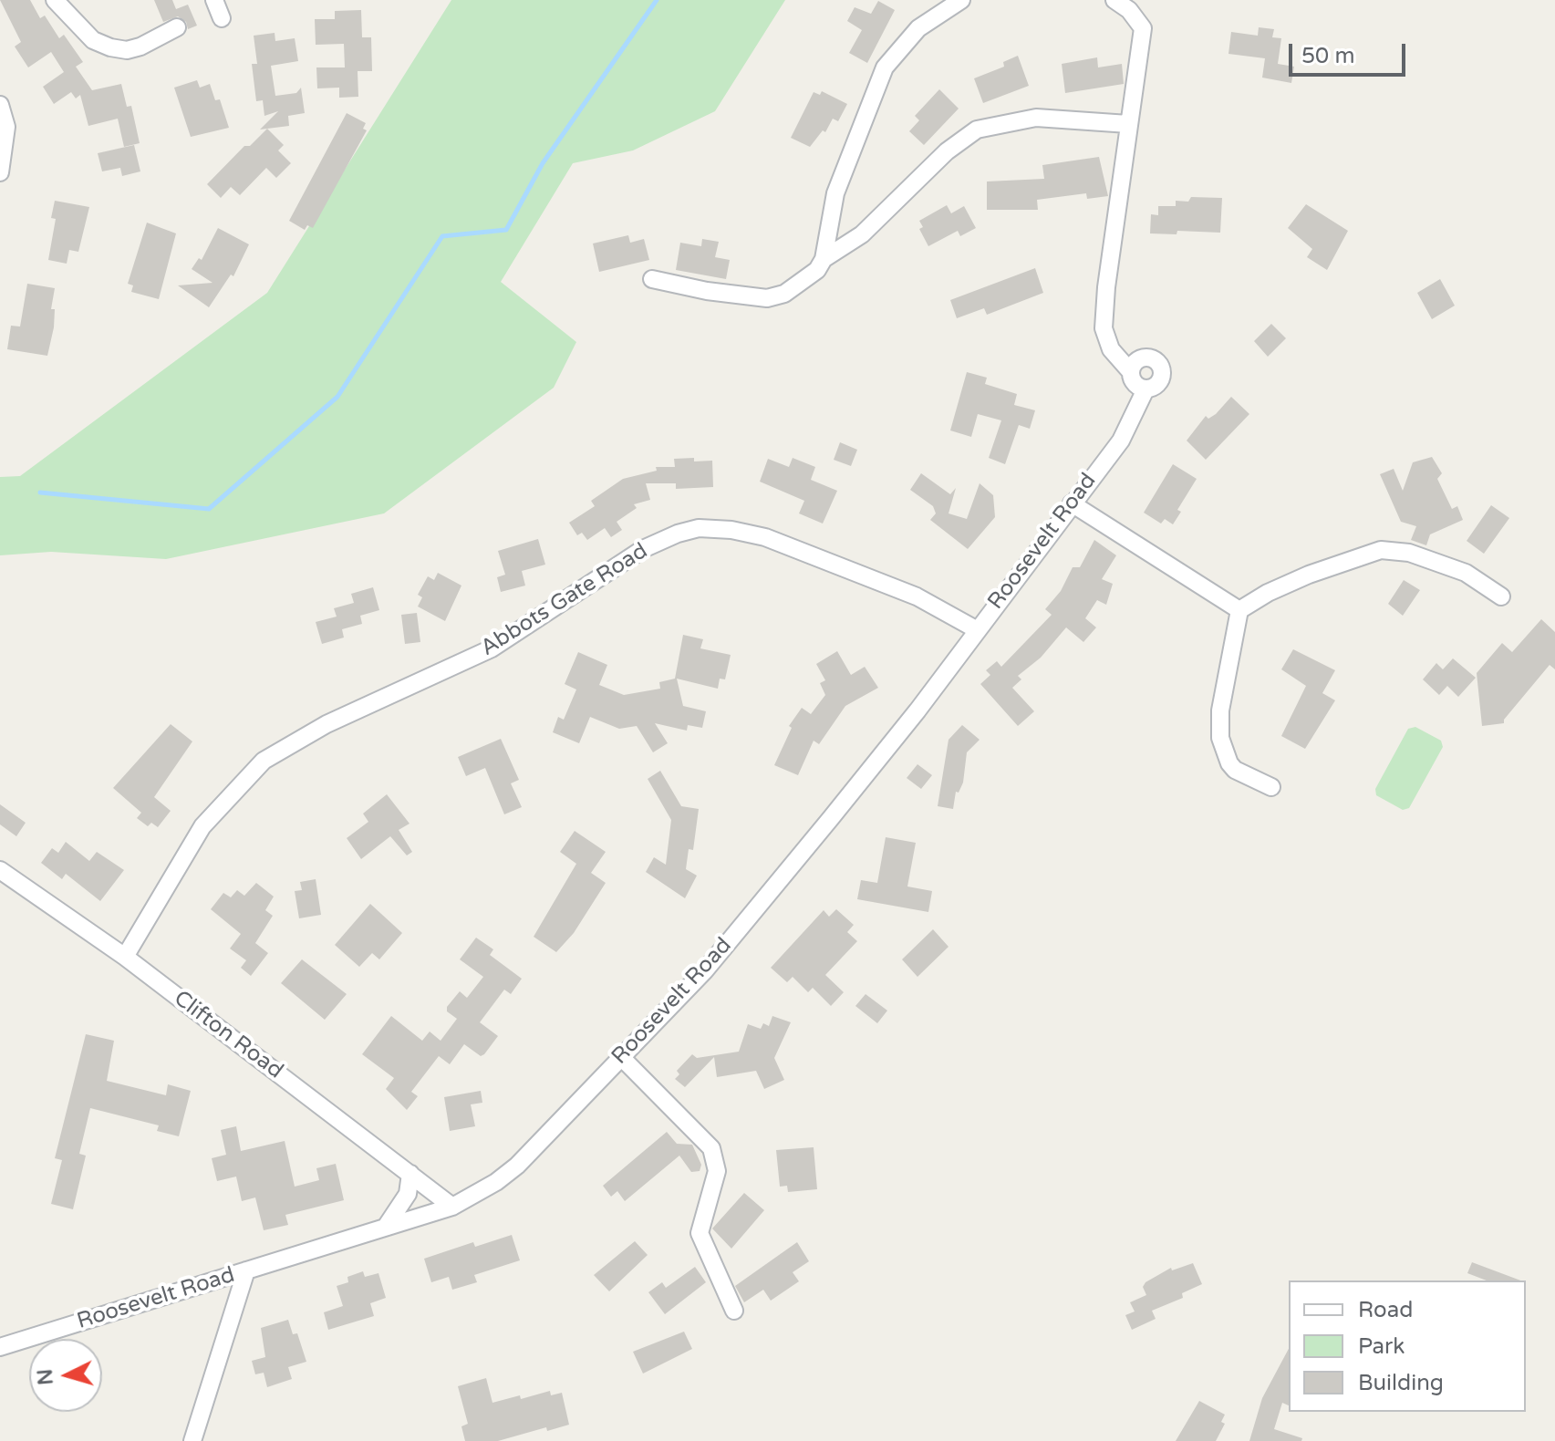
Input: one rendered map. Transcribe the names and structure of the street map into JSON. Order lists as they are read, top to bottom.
{
  "streets": {
    "street": ["Roosevelt Road", "Abbots Gate Road", "Clifton Road"]
  },
  "crossings": [
    ["Roosevelt Road", "Abbots Gate Road"],
    ["Roosevelt Road", "Clifton Road"],
    ["Abbots Gate Road", "Clifton Road"]
  ],
  "legend": ["Road", "Park", "Building"],
  "scale_bar": "50 m",
  "north": "left"
}
